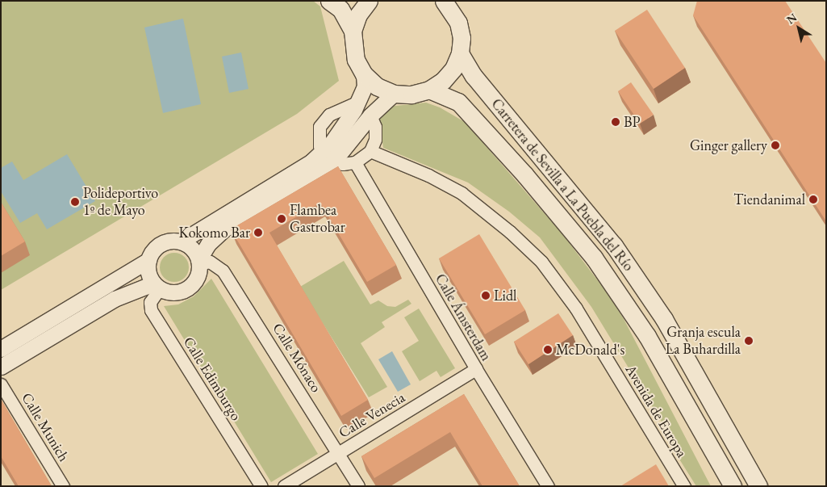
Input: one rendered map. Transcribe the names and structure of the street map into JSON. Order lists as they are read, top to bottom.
{
  "streets": {
    "main road": ["Carretera de Sevilla a La Puebla del Río"],
    "street": [
      "Calle Ámsterdam",
      "Calle Mónaco",
      "Calle Edimburgo",
      "Avenida de Europa",
      "Calle Venecia",
      "Calle Munich"
    ]
  },
  "crossings": [
    ["Calle Ámsterdam", "Calle Venecia"],
    ["Calle Mónaco", "Calle Edimburgo"],
    ["Calle Mónaco", "Calle Venecia"]
  ],
  "places": [
    "BP",
    "Ginger gallery",
    "Tiendanimal",
    "Polideportivo 1º de Mayo",
    "Flambea Gastrobar",
    "Kokomo Bar",
    "Lidl",
    "Granja escula La Buhardilla",
    "McDonald's"
  ],
  "north": "top left"
}
